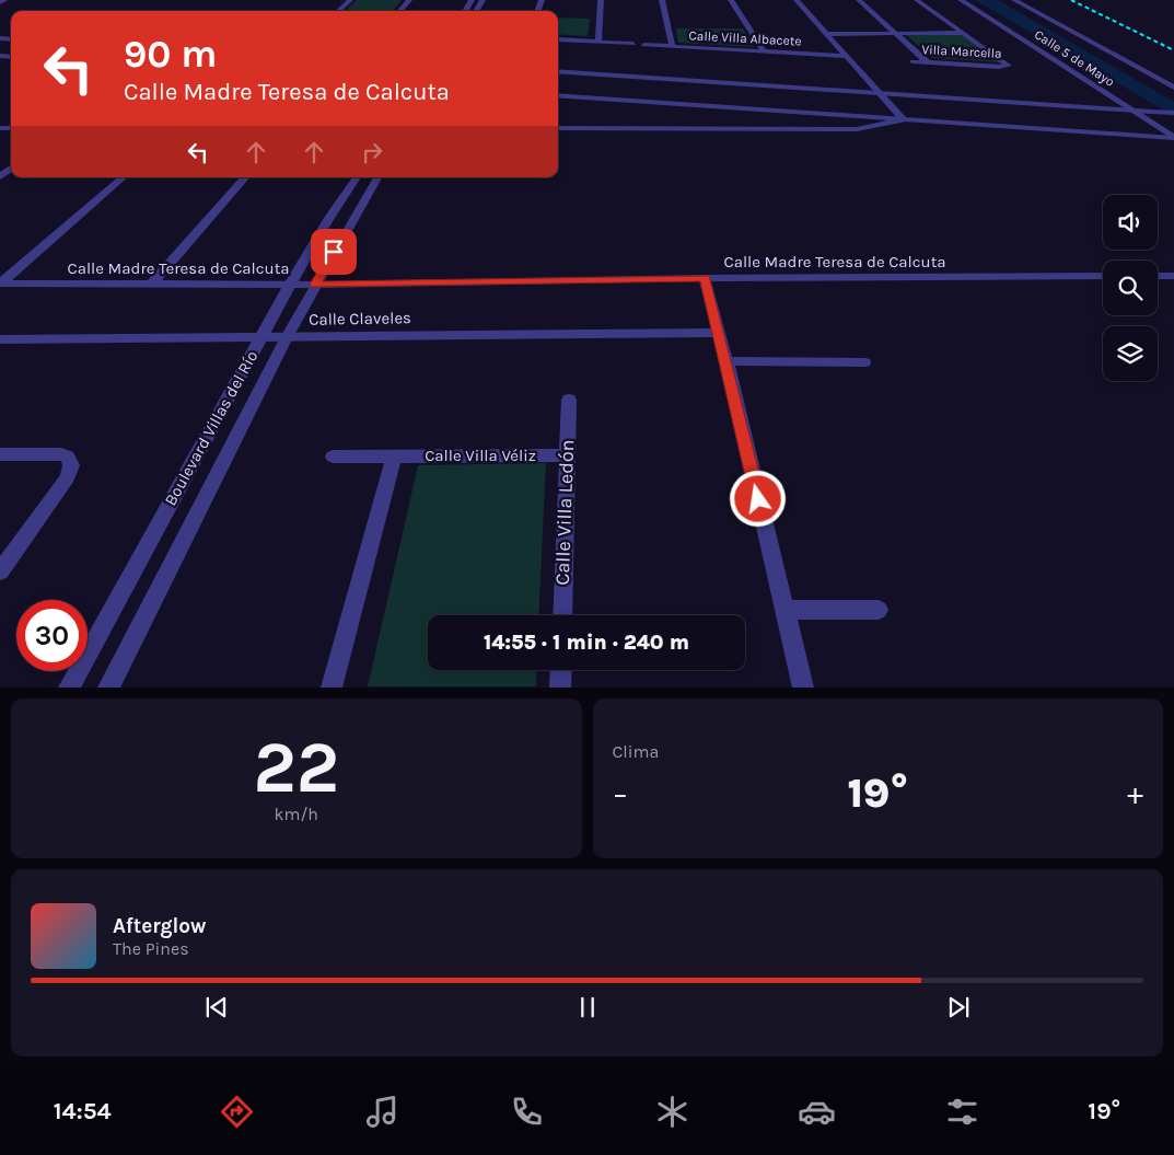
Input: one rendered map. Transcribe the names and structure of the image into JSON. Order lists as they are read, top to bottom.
{
  "streets": {
    "street": [
      "Calle Villa Albacete",
      "Villa Marcella",
      "Calle 5 de Mayo",
      "Calle Madre Teresa de Calcuta",
      "Calle Claveles",
      "Boulevard Villas del Río",
      "Calle Villa Véliz",
      "Calle Villa Ledón"
    ]
  },
  "crossings": [
    ["Calle Madre Teresa de Calcuta", "Boulevard Villas del Río"],
    ["Calle Claveles", "Boulevard Villas del Río"],
    ["Calle Villa Véliz", "Calle Villa Ledón"]
  ],
  "page": {
    "turn": ["90 m", "Calle Madre Teresa de Calcuta"],
    "limit": "30",
    "trip": "14:55 · 1 min · 240 m",
    "tile": [
      ["22", "km/h"],
      "Clima"
    ],
    "heat": ["−", "19°", "+"],
    "song": ["Afterglow", "The Pines"],
    "tabs": ["14:54", "19°"]
  }
}
